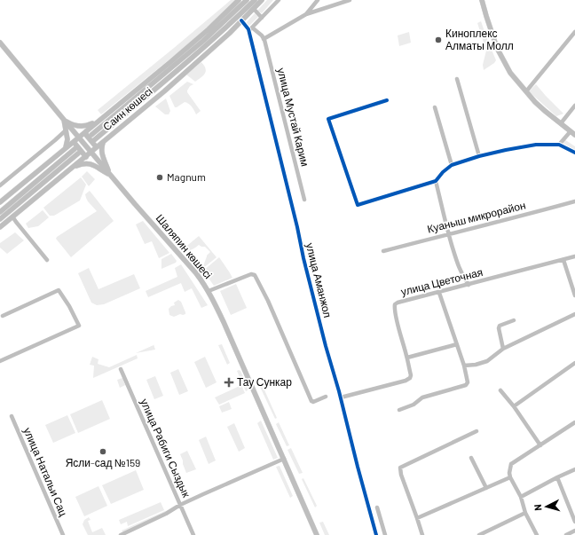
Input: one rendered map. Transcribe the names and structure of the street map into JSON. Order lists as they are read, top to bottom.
{
  "streets": {
    "main road": ["Саин көшесі", "Шаляпин көшесі"],
    "street": [
      "улица Мустай Карим",
      "Куаныш микрорайон",
      "улица Аманжол",
      "улица Цветочная",
      "улица Рабиги Сыздык",
      "улица Натальи Сац"
    ]
  },
  "crossings": [
    ["Саин көшесі", "Шаляпин көшесі"],
    ["улица Аманжол", "улица Цветочная"]
  ],
  "places": {
    "other": ["Киноплекс Алматы Молл", "Magnum", "Ясли-сад №159"],
    "health": ["Тау Сункар"]
  },
  "north": "left"
}
